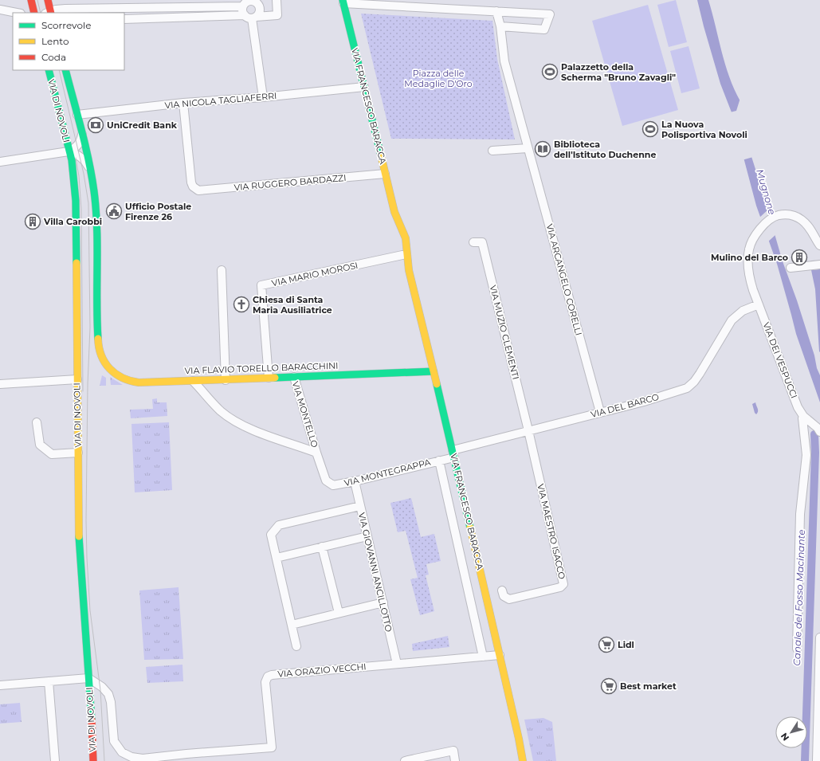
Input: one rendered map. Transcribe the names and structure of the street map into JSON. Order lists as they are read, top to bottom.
{
  "streets": {
    "street": [
      "VIA NICOLA TAGLIAFERRI",
      "VIA FRANCESCO BARACCA",
      "VIA DI NOVOLI",
      "VIA RUGGERO BARDAZZI",
      "VIA MARIO MOROSI",
      "VIA ARCANGELO CORELLI",
      "VIA MUZIO CLEMENTI",
      "VIA DEI VESPUCCI",
      "VIA FLAVIO TORELLO BARACCHINI",
      "VIA DEL BARCO",
      "VIA MONTELLO",
      "VIA MONTEGRAPPA",
      "VIA MAESTRO ISACCO",
      "VIA GIOVANNI ANCILLOTTO",
      "VIA ORAZIO VECCHI"
    ]
  },
  "crossings": [
    ["VIA NICOLA TAGLIAFERRI", "VIA FRANCESCO BARACCA"],
    ["VIA NICOLA TAGLIAFERRI", "VIA DI NOVOLI"],
    ["VIA NICOLA TAGLIAFERRI", "VIA RUGGERO BARDAZZI"],
    ["VIA FRANCESCO BARACCA", "VIA RUGGERO BARDAZZI"],
    ["VIA FRANCESCO BARACCA", "VIA MARIO MOROSI"],
    ["VIA FRANCESCO BARACCA", "VIA FLAVIO TORELLO BARACCHINI"],
    ["VIA FRANCESCO BARACCA", "VIA DEL BARCO"],
    ["VIA FRANCESCO BARACCA", "VIA MONTEGRAPPA"],
    ["VIA FRANCESCO BARACCA", "VIA ORAZIO VECCHI"],
    ["VIA DI NOVOLI", "VIA FLAVIO TORELLO BARACCHINI"],
    ["VIA DI NOVOLI", "VIA ORAZIO VECCHI"],
    ["VIA MARIO MOROSI", "VIA FLAVIO TORELLO BARACCHINI"],
    ["VIA ARCANGELO CORELLI", "VIA DEL BARCO"],
    ["VIA MUZIO CLEMENTI", "VIA DEL BARCO"],
    ["VIA MUZIO CLEMENTI", "VIA MAESTRO ISACCO"],
    ["VIA DEI VESPUCCI", "VIA DEL BARCO"],
    ["VIA FLAVIO TORELLO BARACCHINI", "VIA MONTELLO"],
    ["VIA DEL BARCO", "VIA MONTEGRAPPA"],
    ["VIA DEL BARCO", "VIA MAESTRO ISACCO"],
    ["VIA MONTELLO", "VIA MONTEGRAPPA"],
    ["VIA MONTEGRAPPA", "VIA GIOVANNI ANCILLOTTO"],
    ["VIA GIOVANNI ANCILLOTTO", "VIA ORAZIO VECCHI"]
  ],
  "water": ["Mugnone", "Canale del Fosso Macinante"],
  "parks": ["Piazza delle Medaglie D'Oro"],
  "places": {
    "sports": ["Palazzetto della Scherma \"Bruno Zavagli\"", "La Nuova Polisportiva Novoli"],
    "bank": ["UniCredit Bank"],
    "library": ["Biblioteca dell'Istituto Duchenne"],
    "public building": ["Ufficio Postale Firenze 26"],
    "building": ["Villa Carobbi", "Mulino del Barco"],
    "church": ["Chiesa di Santa Maria Ausiliatrice"],
    "supermarket": ["Lidl", "Best market"]
  },
  "legend": ["Scorrevole", "Lento", "Coda"],
  "north": "bottom left"
}
